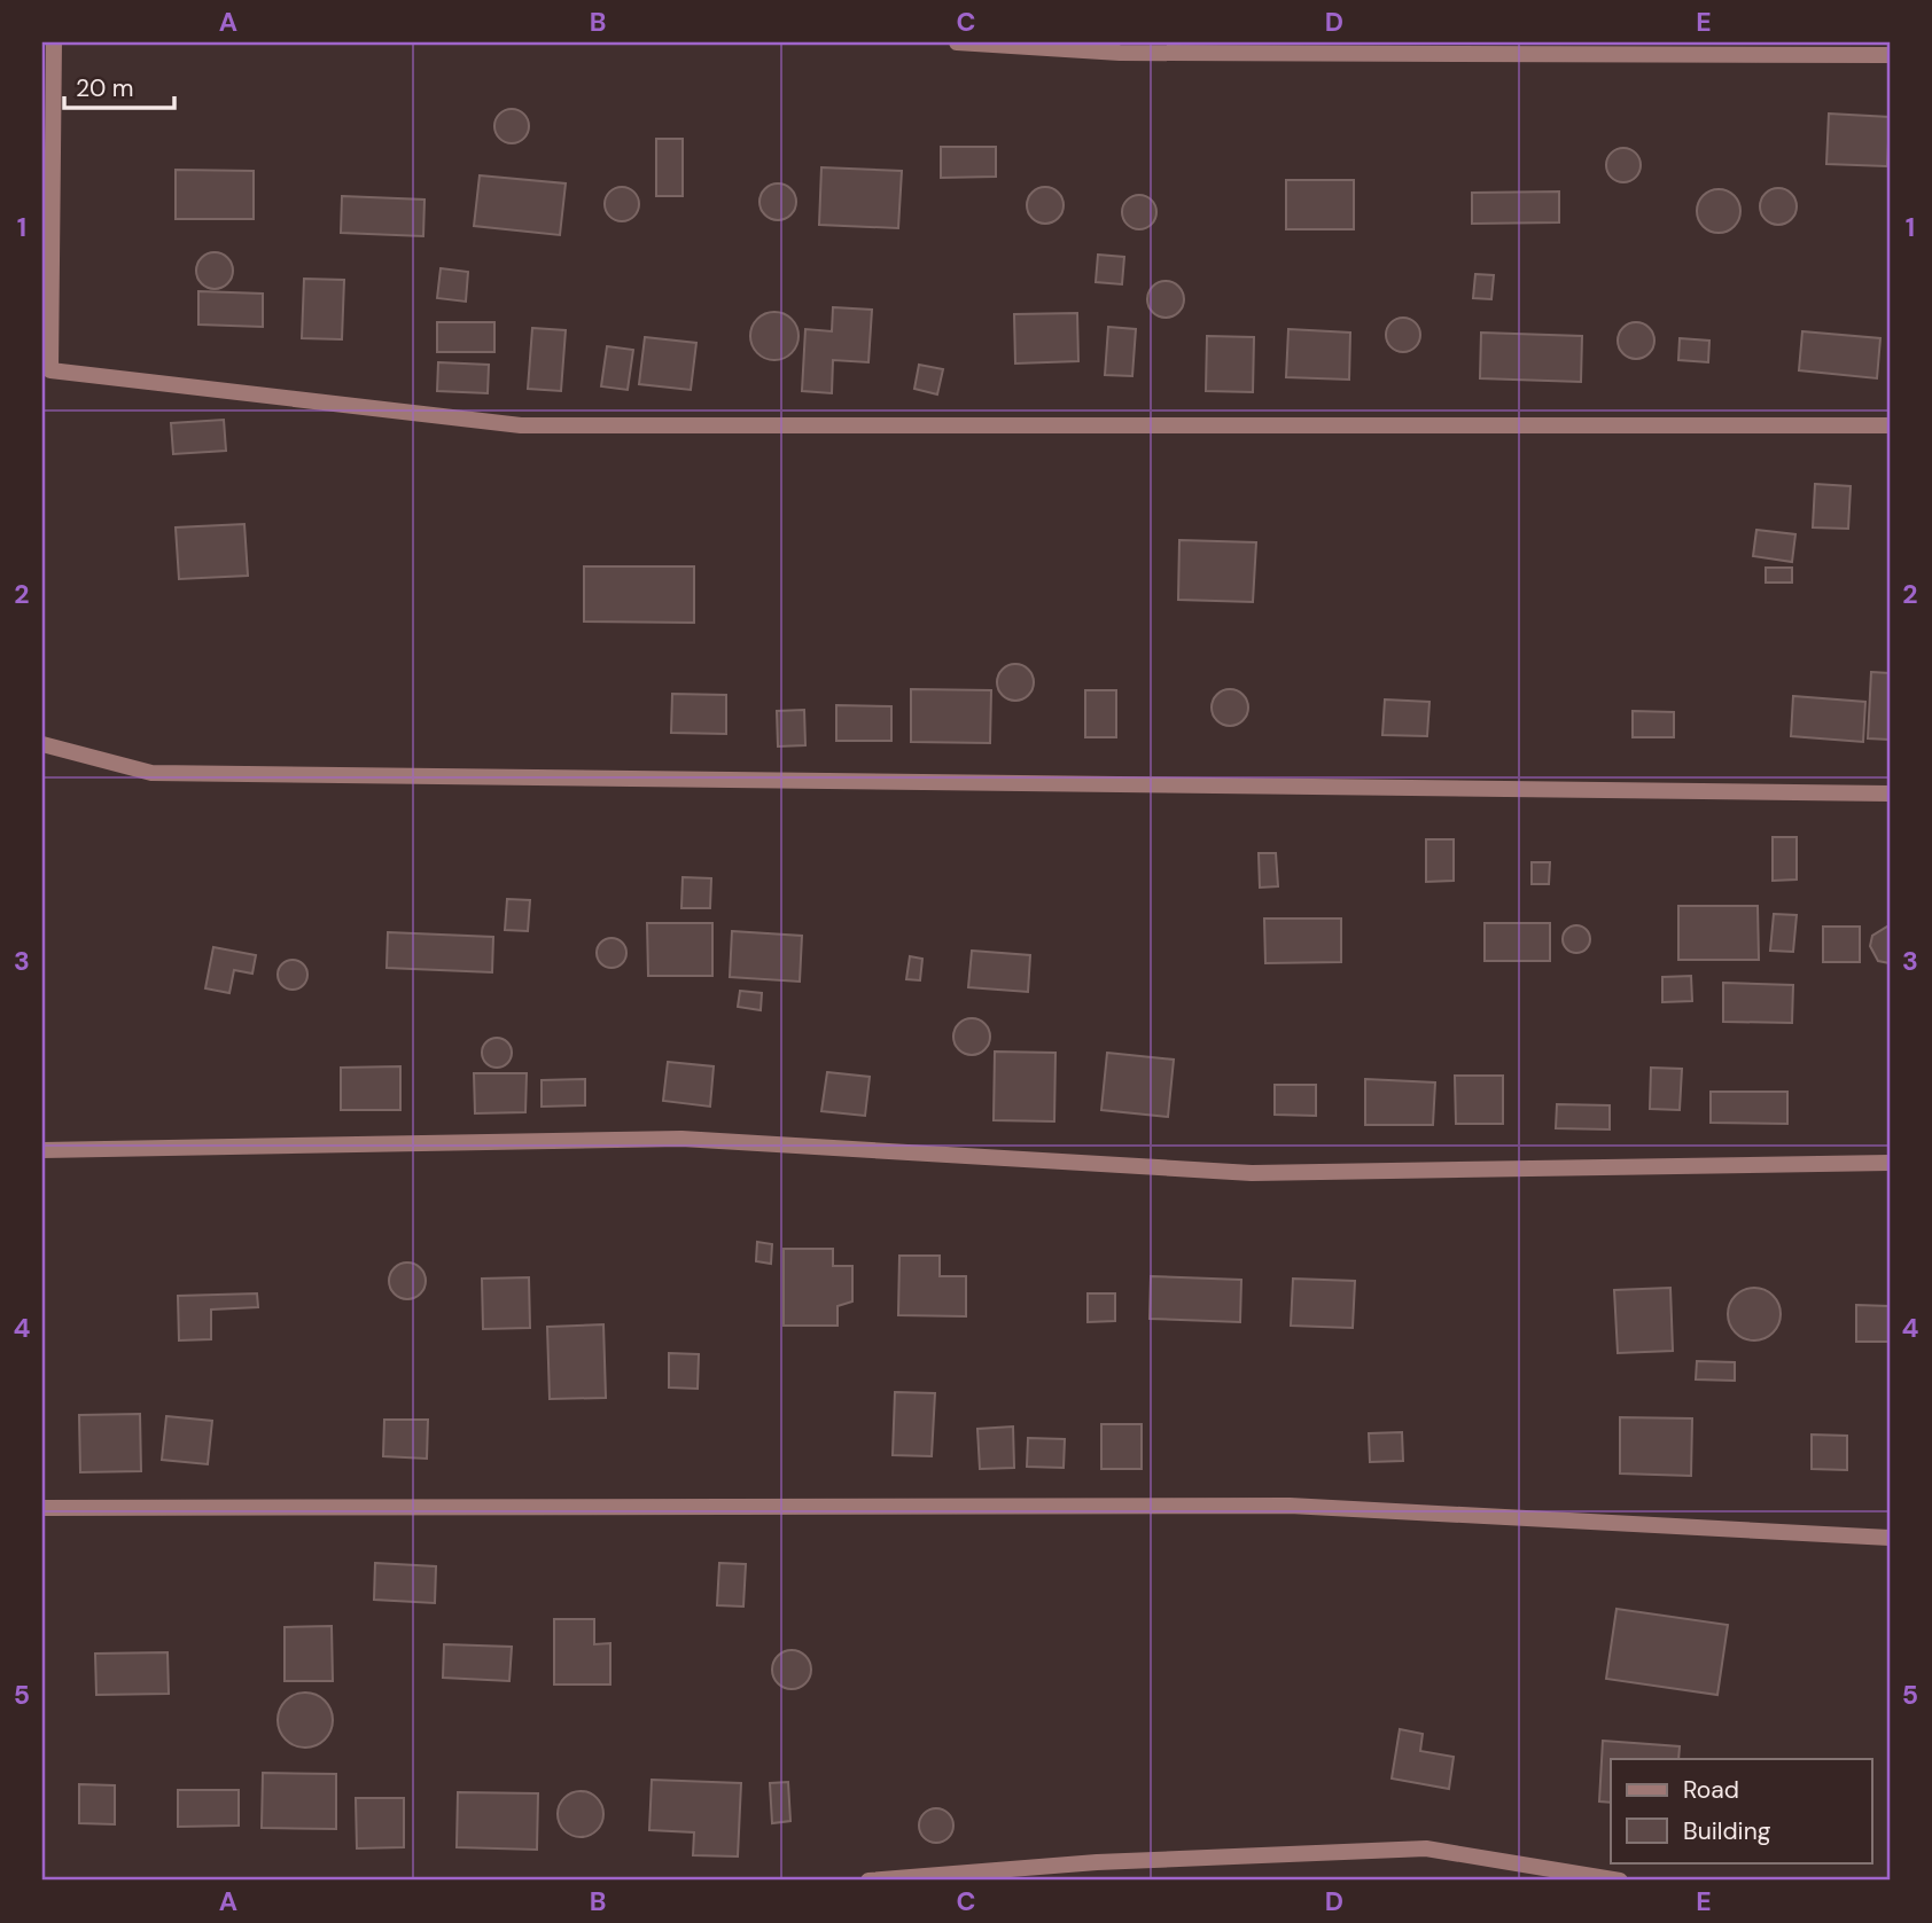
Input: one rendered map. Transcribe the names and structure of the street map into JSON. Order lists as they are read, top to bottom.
{
  "legend": ["Road", "Building"],
  "scale_bar": "20 m",
  "grid": {
    "columns": [
      "A",
      "B",
      "C",
      "D",
      "E"
    ],
    "rows": [
      "1",
      "2",
      "3",
      "4",
      "5"
    ]
  }
}
